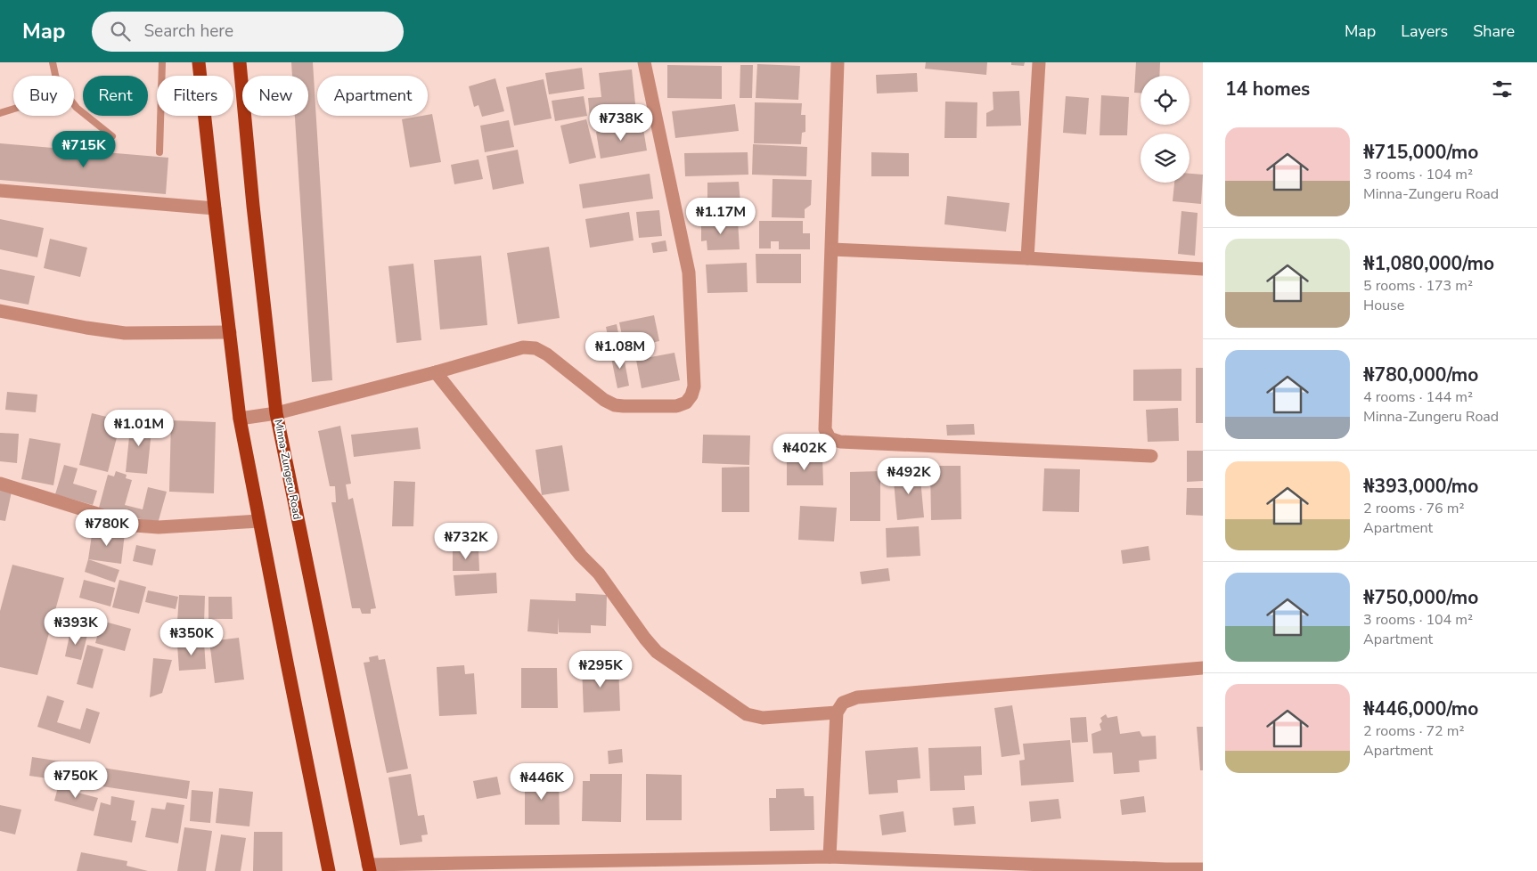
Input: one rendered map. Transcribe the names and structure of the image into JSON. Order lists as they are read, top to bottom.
{
  "streets": {
    "main road": ["Minna-Zungeru Road"]
  },
  "page": {
    "header": "Map",
    "search": "Search here",
    "nav": ["Map", "Layers", "Share"],
    "heading": "14 homes",
    "chip": [
      "Buy",
      "Rent",
      "Filters",
      "New",
      "Apartment"
    ],
    "price": [
      "₦738K",
      "₦715K",
      "₦1.17M",
      "₦1.08M",
      "₦1.01M",
      "₦402K",
      "₦492K",
      "₦780K",
      "₦732K",
      "₦393K",
      "₦350K",
      "₦295K",
      "₦750K",
      "₦446K"
    ],
    "list": [
      {
        "name": "₦715,000/mo",
        "note": "3 rooms · 104 m² · Minna-Zungeru Road"
      },
      {
        "name": "₦1,080,000/mo",
        "note": "5 rooms · 173 m² · House"
      },
      {
        "name": "₦780,000/mo",
        "note": "4 rooms · 144 m² · Minna-Zungeru Road"
      },
      {
        "name": "₦393,000/mo",
        "note": "2 rooms · 76 m² · Apartment"
      },
      {
        "name": "₦750,000/mo",
        "note": "3 rooms · 104 m² · Apartment"
      },
      {
        "name": "₦446,000/mo",
        "note": "2 rooms · 72 m² · Apartment"
      }
    ]
  }
}
